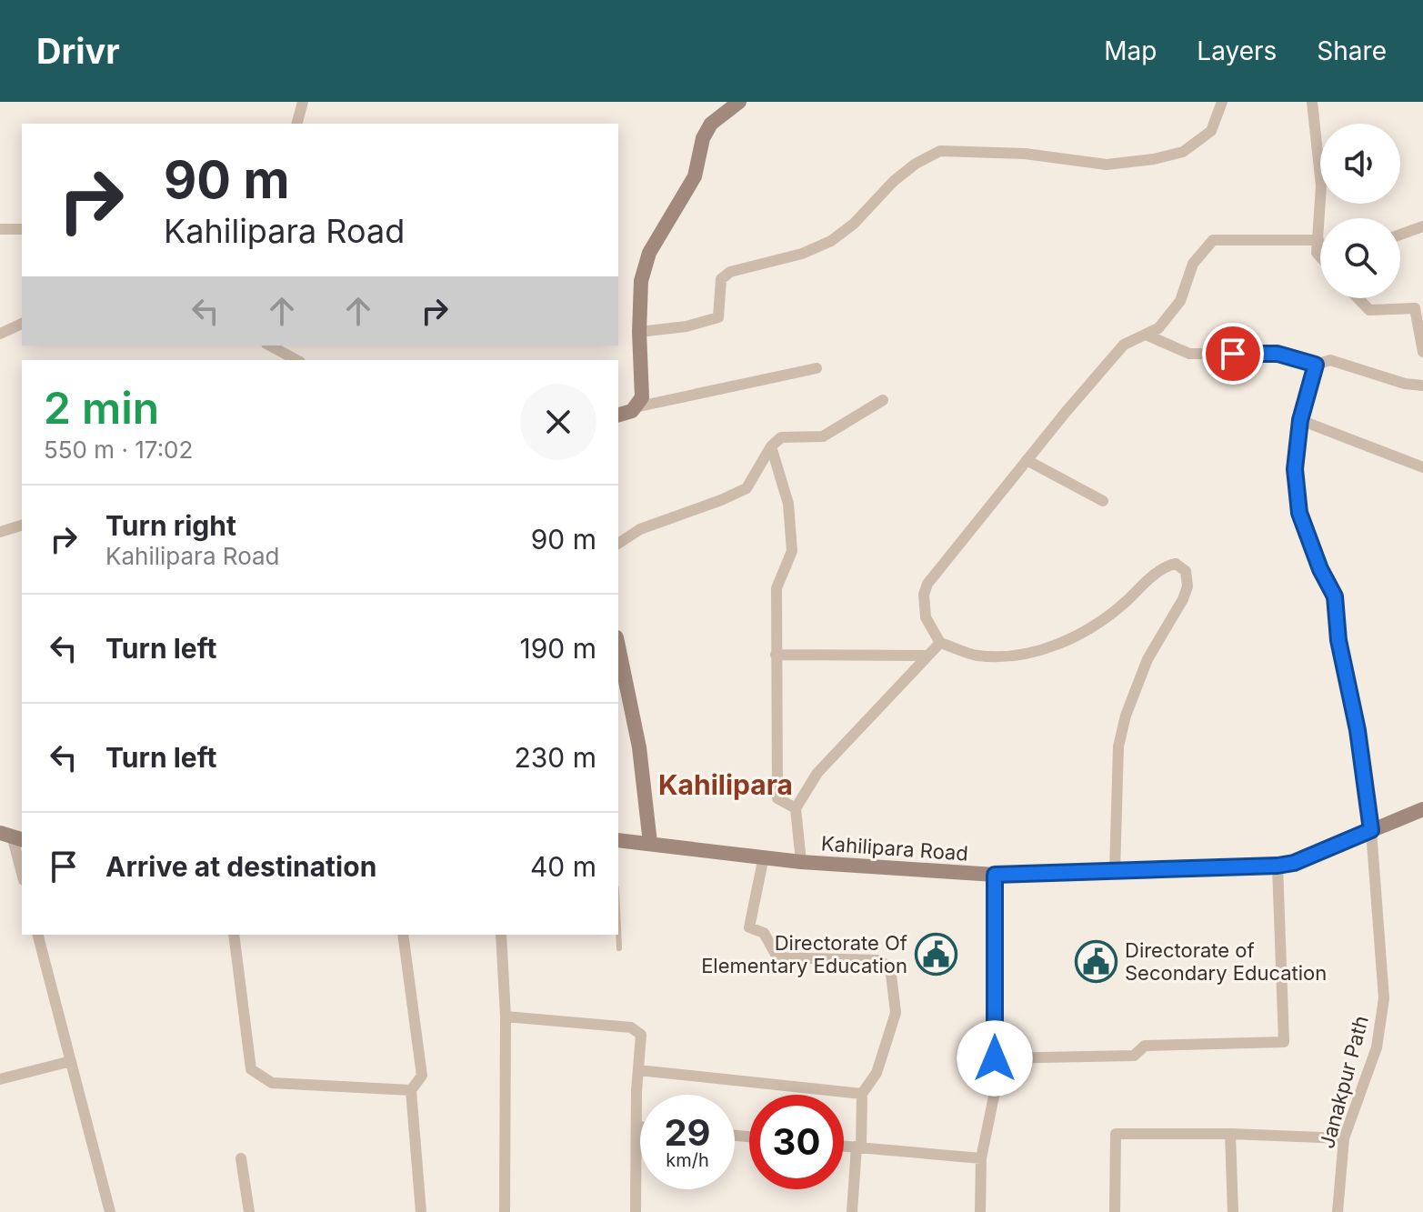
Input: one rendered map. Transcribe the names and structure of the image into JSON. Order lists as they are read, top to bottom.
{
  "streets": {
    "main road": ["Kahilipara Road"],
    "street": ["Janakpur Path"]
  },
  "crossings": [
    ["Kahilipara Road", "Janakpur Path"]
  ],
  "districts": ["Kahilipara"],
  "places": {
    "public building": ["Directorate Of Elementary Education", "Directorate of Secondary Education"]
  },
  "page": {
    "header": "Drivr",
    "nav": ["Map", "Layers", "Share"],
    "turn": ["90 m", "Kahilipara Road"],
    "heading": ["2 min", "550 m · 17:02"],
    "list": [
      {
        "name": "Turn right",
        "note": "Kahilipara Road",
        "value": "90 m"
      },
      {
        "name": "Turn left",
        "value": "190 m"
      },
      {
        "name": "Turn left",
        "value": "230 m"
      },
      {
        "name": "Arrive at destination",
        "value": "40 m"
      }
    ],
    "speed": "29 km/h",
    "limit": "30"
  }
}
